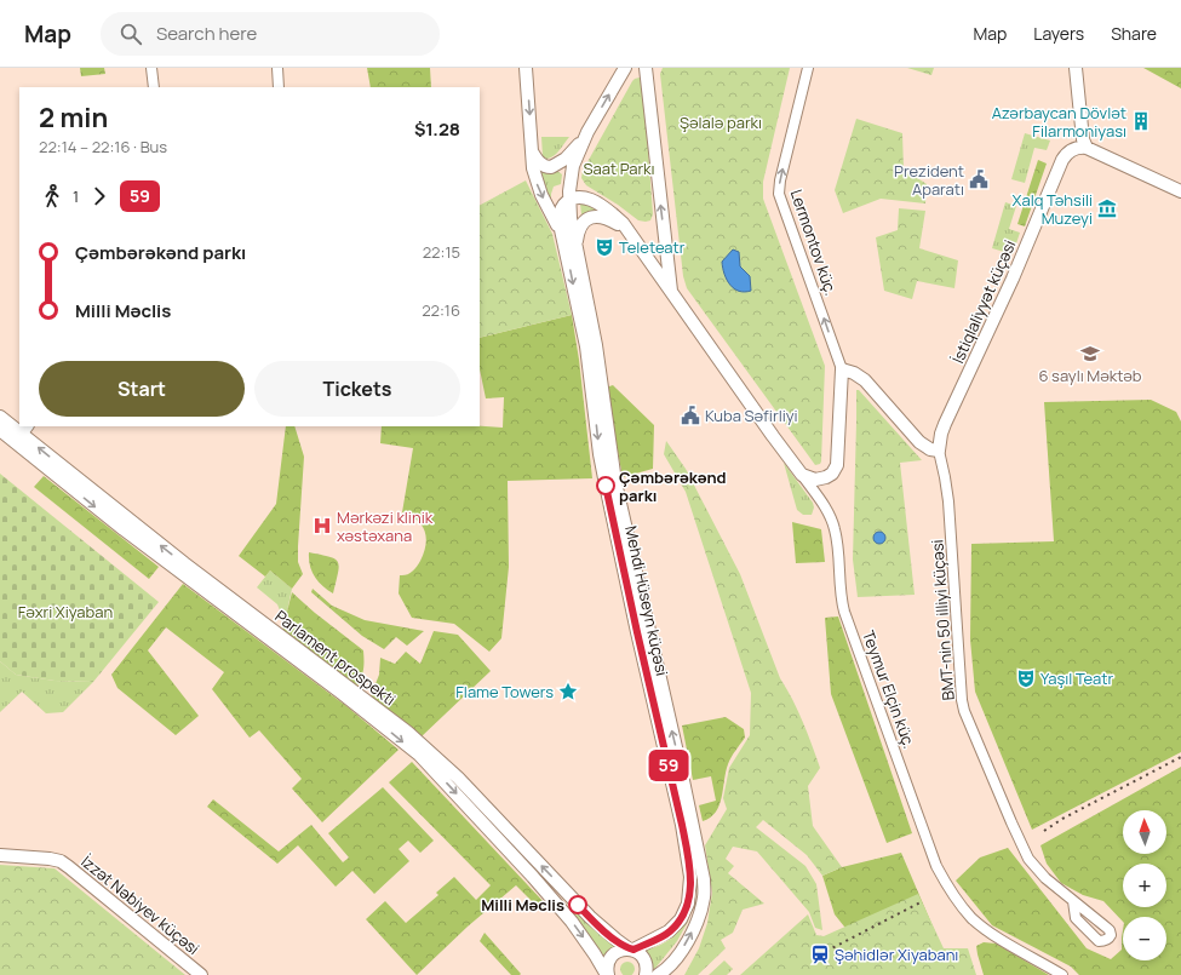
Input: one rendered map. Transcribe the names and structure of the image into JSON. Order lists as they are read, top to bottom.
{
  "streets": {
    "main road": [
      "Lermontov küç.",
      "İstiqlaliyyət küçəsi",
      "Mehdi Hüseyn küçəsi",
      "Parlament prospekti",
      "İzzət Nəbiyev küçəsi"
    ],
    "street": ["BMT-nin 50 illiyi küçəsi", "Teymur Elçin küç."]
  },
  "crossings": [
    ["Lermontov küç.", "Teymur Elçin küç."],
    ["İstiqlaliyyət küçəsi", "BMT-nin 50 illiyi küçəsi"],
    ["Mehdi Hüseyn küçəsi", "Parlament prospekti"]
  ],
  "one_way": ["Lermontov küç."],
  "parks": ["Şəlalə parkı", "Saat Parkı", "Fəxri Xiyaban"],
  "places": {
    "building": ["Azərbaycan Dövlət Filarmoniyası"],
    "public building": ["Prezident Aparatı", "Kuba Səfirliyi"],
    "museum": ["Xalq Təhsili Muzeyi"],
    "theatre": ["Teleteatr", "Yaşıl Teatr"],
    "school or university": ["6 saylı Məktəb"],
    "other": ["Çəmbərəkənd parkı", "Milli Məclis"],
    "hospital": ["Mərkəzi klinik xəstəxana"],
    "place": ["Flame Towers"],
    "station": ["Şəhidlər Xiyabanı"]
  },
  "lines": ["bus line 59"],
  "north": "top",
  "page": {
    "header": "Map",
    "search": "Search here",
    "nav": ["Map", "Layers", "Share"],
    "on_map": "59",
    "heading": ["2 min", "22:14 – 22:16 · Bus", "$1.28"],
    "legs": ["1", "59"],
    "list": [
      {
        "name": "Çəmbərəkənd parkı",
        "value": "22:15"
      },
      {
        "name": "Milli Məclis",
        "value": "22:16"
      }
    ],
    "buttons": ["Start", "Tickets"],
    "map_buttons": ["+", "−"]
  }
}
